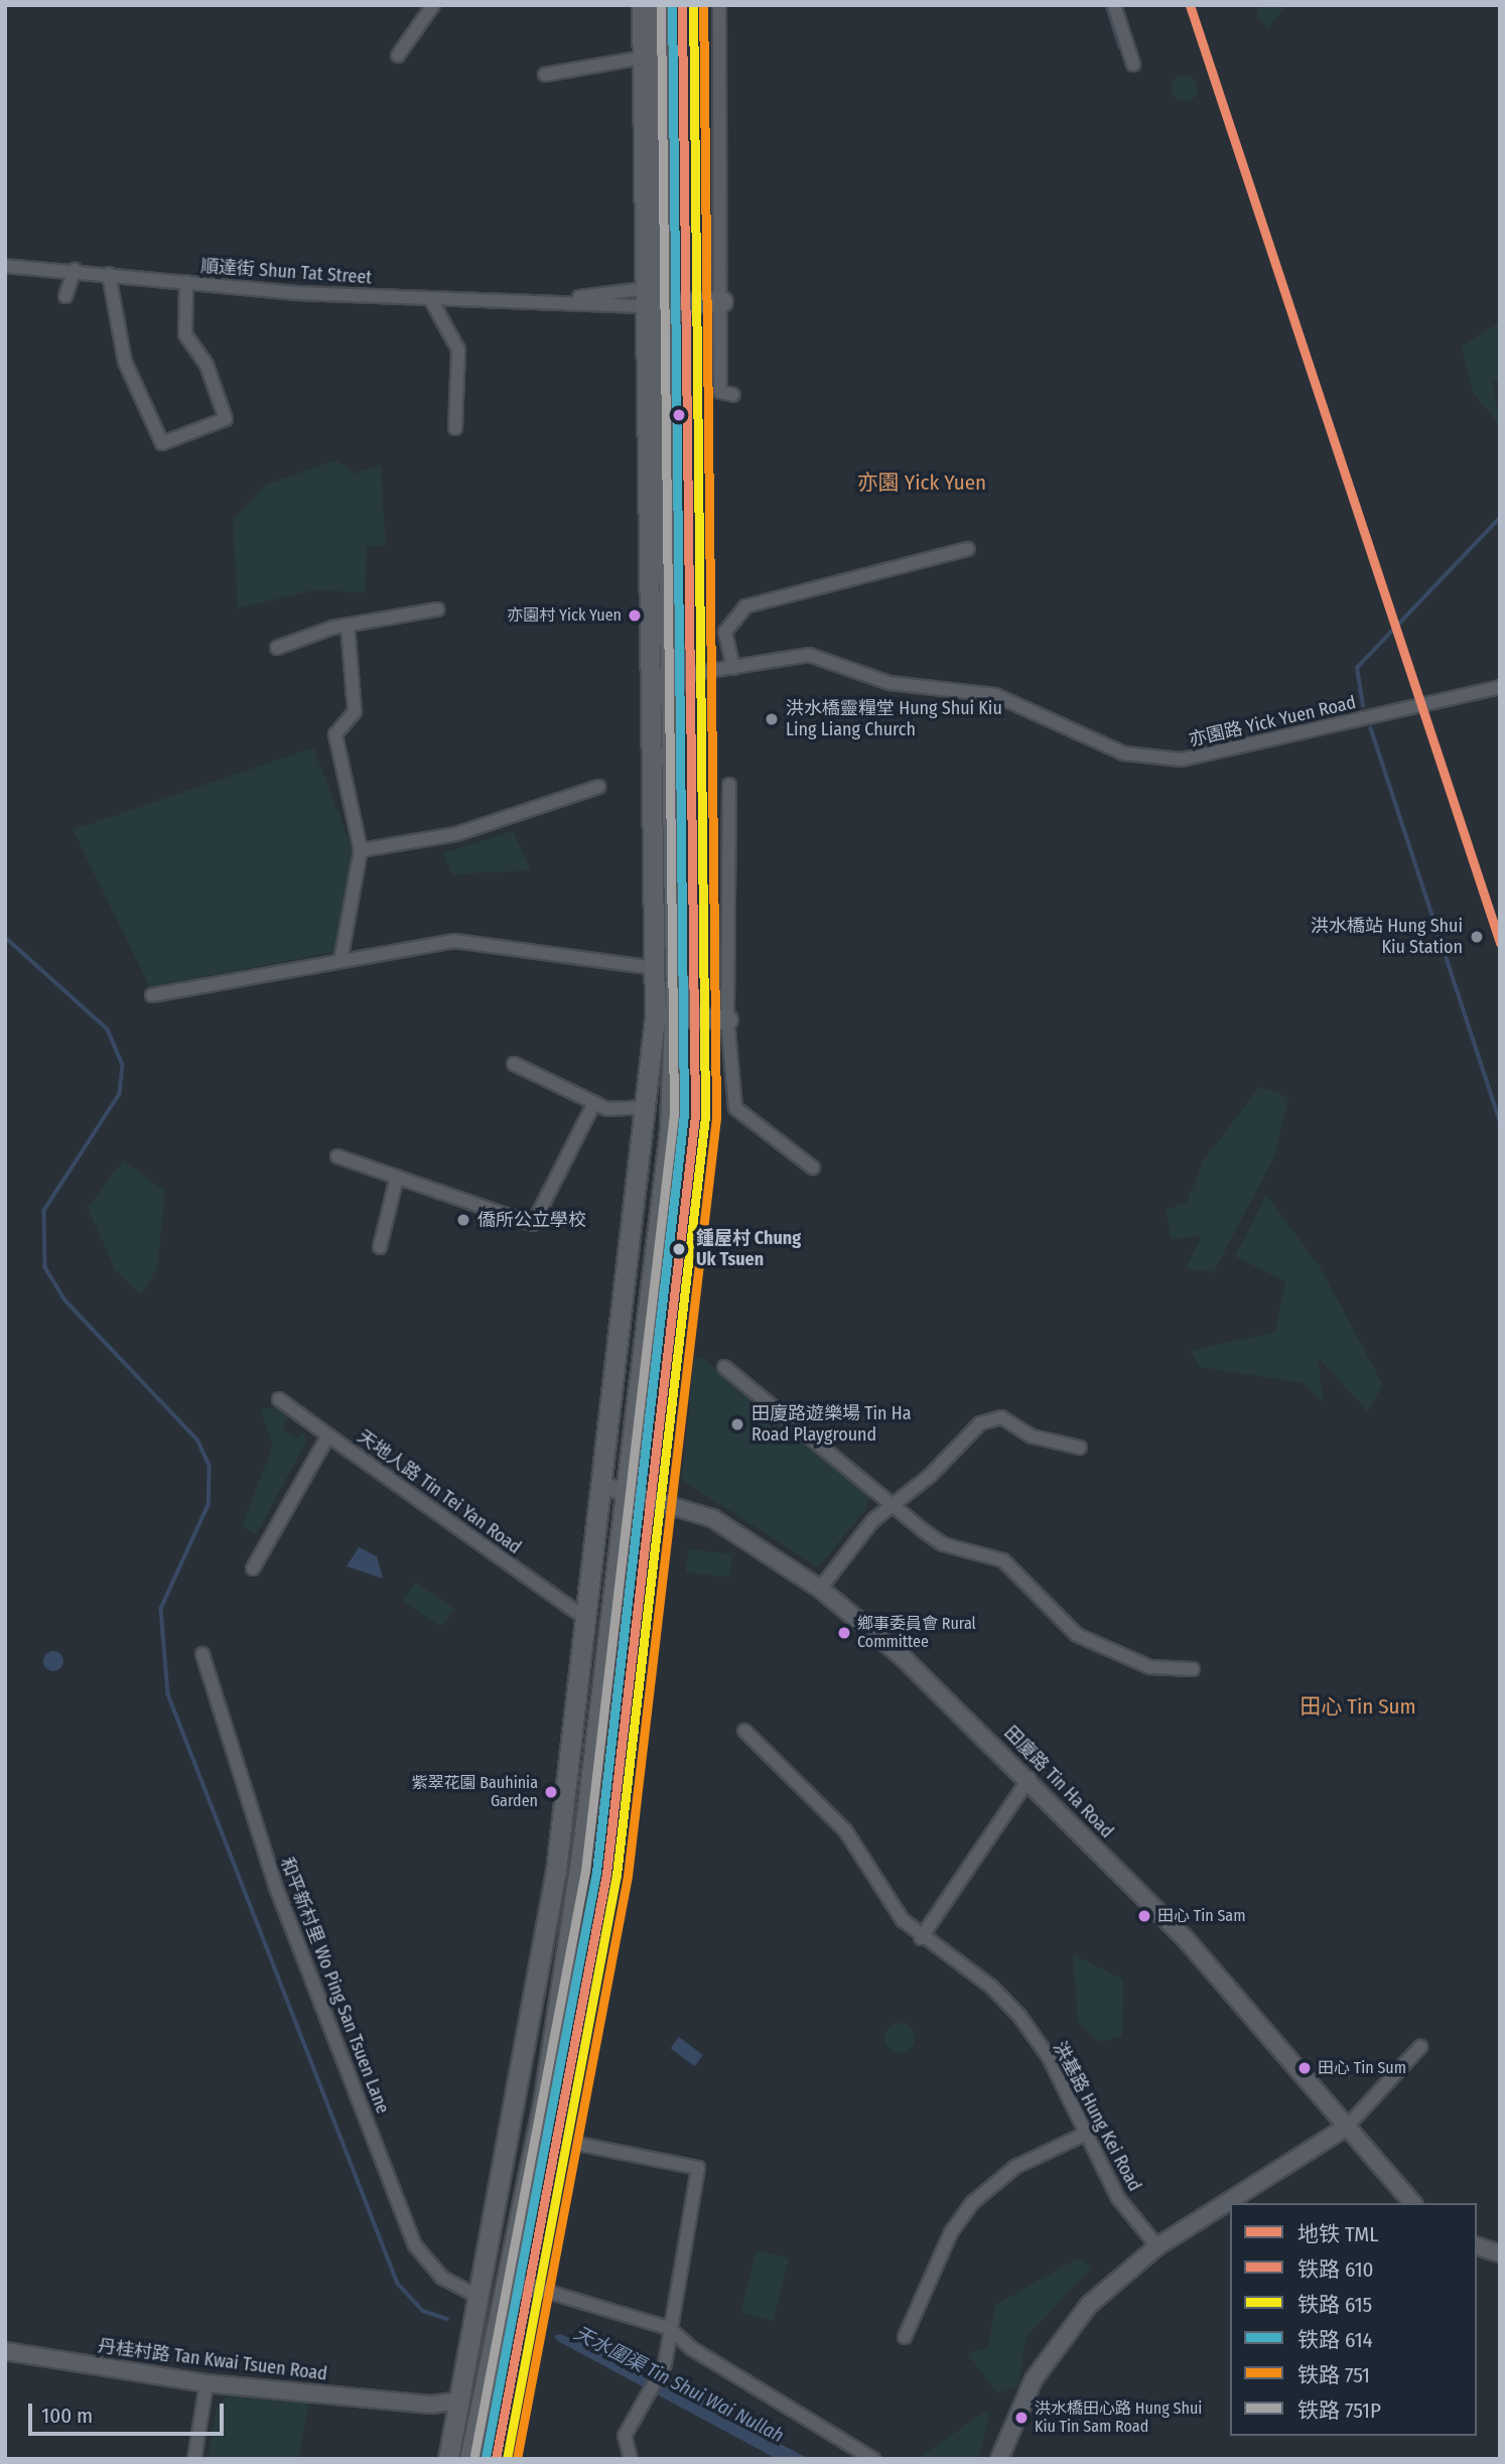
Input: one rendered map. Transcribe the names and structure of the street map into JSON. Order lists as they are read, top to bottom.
{
  "streets": {
    "street": [
      "順達街 Shun Tat Street",
      "亦園路 Yick Yuen Road",
      "天地人路 Tin Tei Yan Road",
      "田廈路 Tin Ha Road",
      "和平新村里 Wo Ping San Tsuen Lane",
      "洪基路 Hung Kei Road",
      "丹桂村路 Tan Kwai Tsuen Road"
    ]
  },
  "districts": ["亦園 Yick Yuen", "田心 Tin Sum"],
  "water": ["天水圍渠 Tin Shui Wai Nullah"],
  "places": [
    "亦園村 Yick Yuen",
    "洪水橋靈糧堂 Hung Shui Kiu Ling Liang Church",
    "洪水橋站 Hung Shui Kiu Station",
    "僑所公立學校",
    "鍾屋村 Chung Uk Tsuen",
    "田廈路遊樂場 Tin Ha Road Playground",
    "鄉事委員會 Rural Committee",
    "紫翠花園 Bauhinia Garden",
    "田心 Tin Sam",
    "田心 Tin Sum",
    "洪水橋田心路 Hung Shui Kiu Tin Sam Road"
  ],
  "lines": [
    "metro line TML",
    "rail line 610",
    "rail line 615",
    "rail line 614",
    "rail line 751",
    "rail line 751P"
  ],
  "legend": [
    "地铁 TML",
    "铁路 610",
    "铁路 615",
    "铁路 614",
    "铁路 751",
    "铁路 751P"
  ],
  "scale_bar": "100 m"
}
